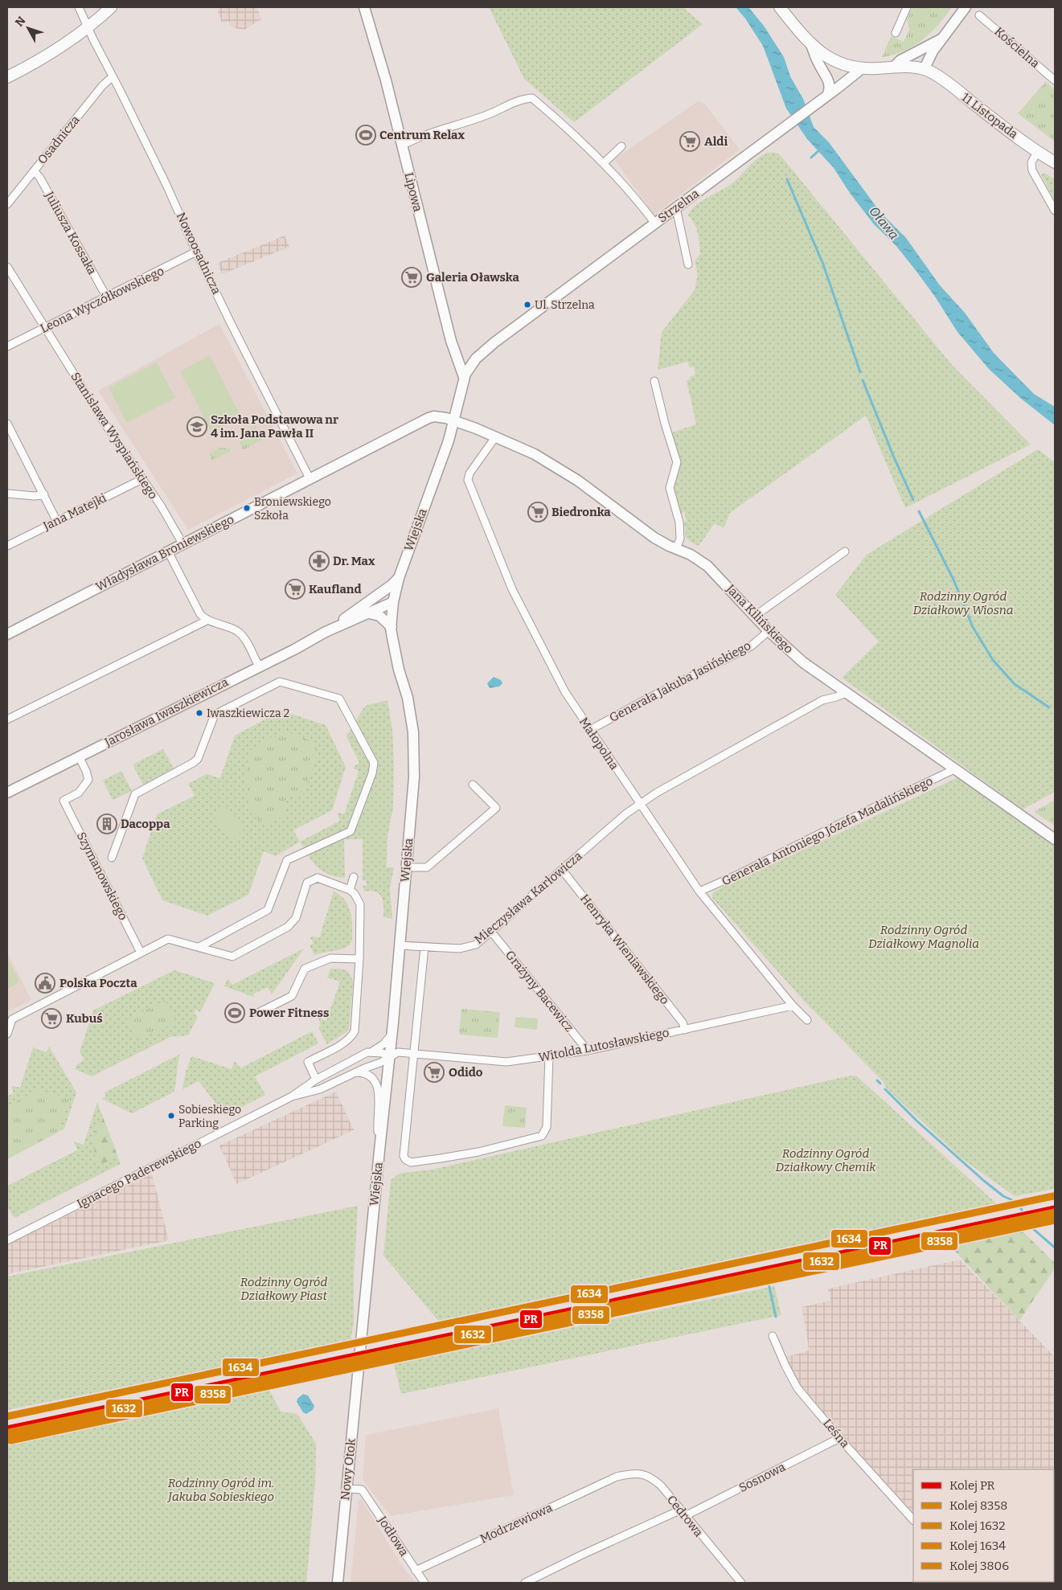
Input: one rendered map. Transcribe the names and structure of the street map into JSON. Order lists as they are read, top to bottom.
{
  "streets": {
    "main road": ["11 Listopada"],
    "street": [
      "Kościelna",
      "Osadnicza",
      "Lipowa",
      "Strzelna",
      "Juliusza Kossaka",
      "Nowoosadnicza",
      "Leona Wyczółkowskiego",
      "Stanisława Wyspiańskiego",
      "Jana Matejki",
      "Wiejska",
      "Władysława Broniewskiego",
      "Jana Kilińskiego",
      "Generała Jakuba Jasińskiego",
      "Jarosława Iwaszkiewicza",
      "Małopolna",
      "Generała Antoniego Józefa Madalińskiego",
      "Szymanowskiego",
      "Mieczysława Karłowicza",
      "Henryka Wieniawskiego",
      "Grażyny Bacewicz",
      "Witolda Lutosławskiego",
      "Ignacego Paderewskiego",
      "Leśna",
      "Nowy Otok",
      "Sosnowa",
      "Cedrowa",
      "Modrzewiowa",
      "Jodłowa"
    ]
  },
  "crossings": [
    ["Osadnicza", "Juliusza Kossaka"],
    ["Osadnicza", "Nowoosadnicza"],
    ["Lipowa", "Strzelna"],
    ["Lipowa", "Wiejska"],
    ["Strzelna", "Wiejska"],
    ["Juliusza Kossaka", "Leona Wyczółkowskiego"],
    ["Nowoosadnicza", "Leona Wyczółkowskiego"],
    ["Nowoosadnicza", "Władysława Broniewskiego"],
    ["Leona Wyczółkowskiego", "Stanisława Wyspiańskiego"],
    ["Stanisława Wyspiańskiego", "Jana Matejki"],
    ["Stanisława Wyspiańskiego", "Władysława Broniewskiego"],
    ["Wiejska", "Władysława Broniewskiego"],
    ["Wiejska", "Jana Kilińskiego"],
    ["Wiejska", "Jarosława Iwaszkiewicza"],
    ["Wiejska", "Mieczysława Karłowicza"],
    ["Wiejska", "Witolda Lutosławskiego"],
    ["Wiejska", "Nowy Otok"],
    ["Władysława Broniewskiego", "Jana Kilińskiego"],
    ["Jana Kilińskiego", "Generała Jakuba Jasińskiego"],
    ["Jana Kilińskiego", "Małopolna"],
    ["Jana Kilińskiego", "Generała Antoniego Józefa Madalińskiego"],
    ["Generała Jakuba Jasińskiego", "Małopolna"],
    ["Jarosława Iwaszkiewicza", "Szymanowskiego"],
    ["Małopolna", "Generała Antoniego Józefa Madalińskiego"],
    ["Małopolna", "Mieczysława Karłowicza"],
    ["Małopolna", "Witolda Lutosławskiego"],
    ["Mieczysława Karłowicza", "Henryka Wieniawskiego"],
    ["Mieczysława Karłowicza", "Grażyny Bacewicz"],
    ["Henryka Wieniawskiego", "Witolda Lutosławskiego"],
    ["Grażyny Bacewicz", "Witolda Lutosławskiego"],
    ["Leśna", "Sosnowa"],
    ["Nowy Otok", "Jodłowa"],
    ["Sosnowa", "Cedrowa"],
    ["Cedrowa", "Modrzewiowa"],
    ["Modrzewiowa", "Jodłowa"]
  ],
  "water": ["Oława"],
  "parks": [
    "Rodzinny Ogród Działkowy Wiosna",
    "Rodzinny Ogród Działkowy Magnolia",
    "Rodzinny Ogród Działkowy Chemik",
    "Rodzinny Ogród Działkowy Piast",
    "Rodzinny Ogród im. Jakuba Sobieskiego"
  ],
  "places": {
    "sports": ["Centrum Relax", "Power Fitness"],
    "supermarket": [
      "Aldi",
      "Galeria Oławska",
      "Biedronka",
      "Kaufland",
      "Kubuś",
      "Odido"
    ],
    "other": [
      "Ul. Strzelna",
      "Broniewskiego Szkoła",
      "Iwaszkiewicza 2",
      "Sobieskiego Parking"
    ],
    "school or university": ["Szkoła Podstawowa nr 4 im. Jana Pawła II"],
    "pharmacy": ["Dr. Max"],
    "building": ["Dacoppa"],
    "public building": ["Polska Poczta"]
  },
  "lines": [
    "rail line 1634",
    "rail line PR",
    "rail line 1632",
    "rail line 8358",
    "rail line 3806"
  ],
  "legend": [
    "Kolej PR",
    "Kolej 8358",
    "Kolej 1632",
    "Kolej 1634",
    "Kolej 3806"
  ],
  "north": "top left"
}
